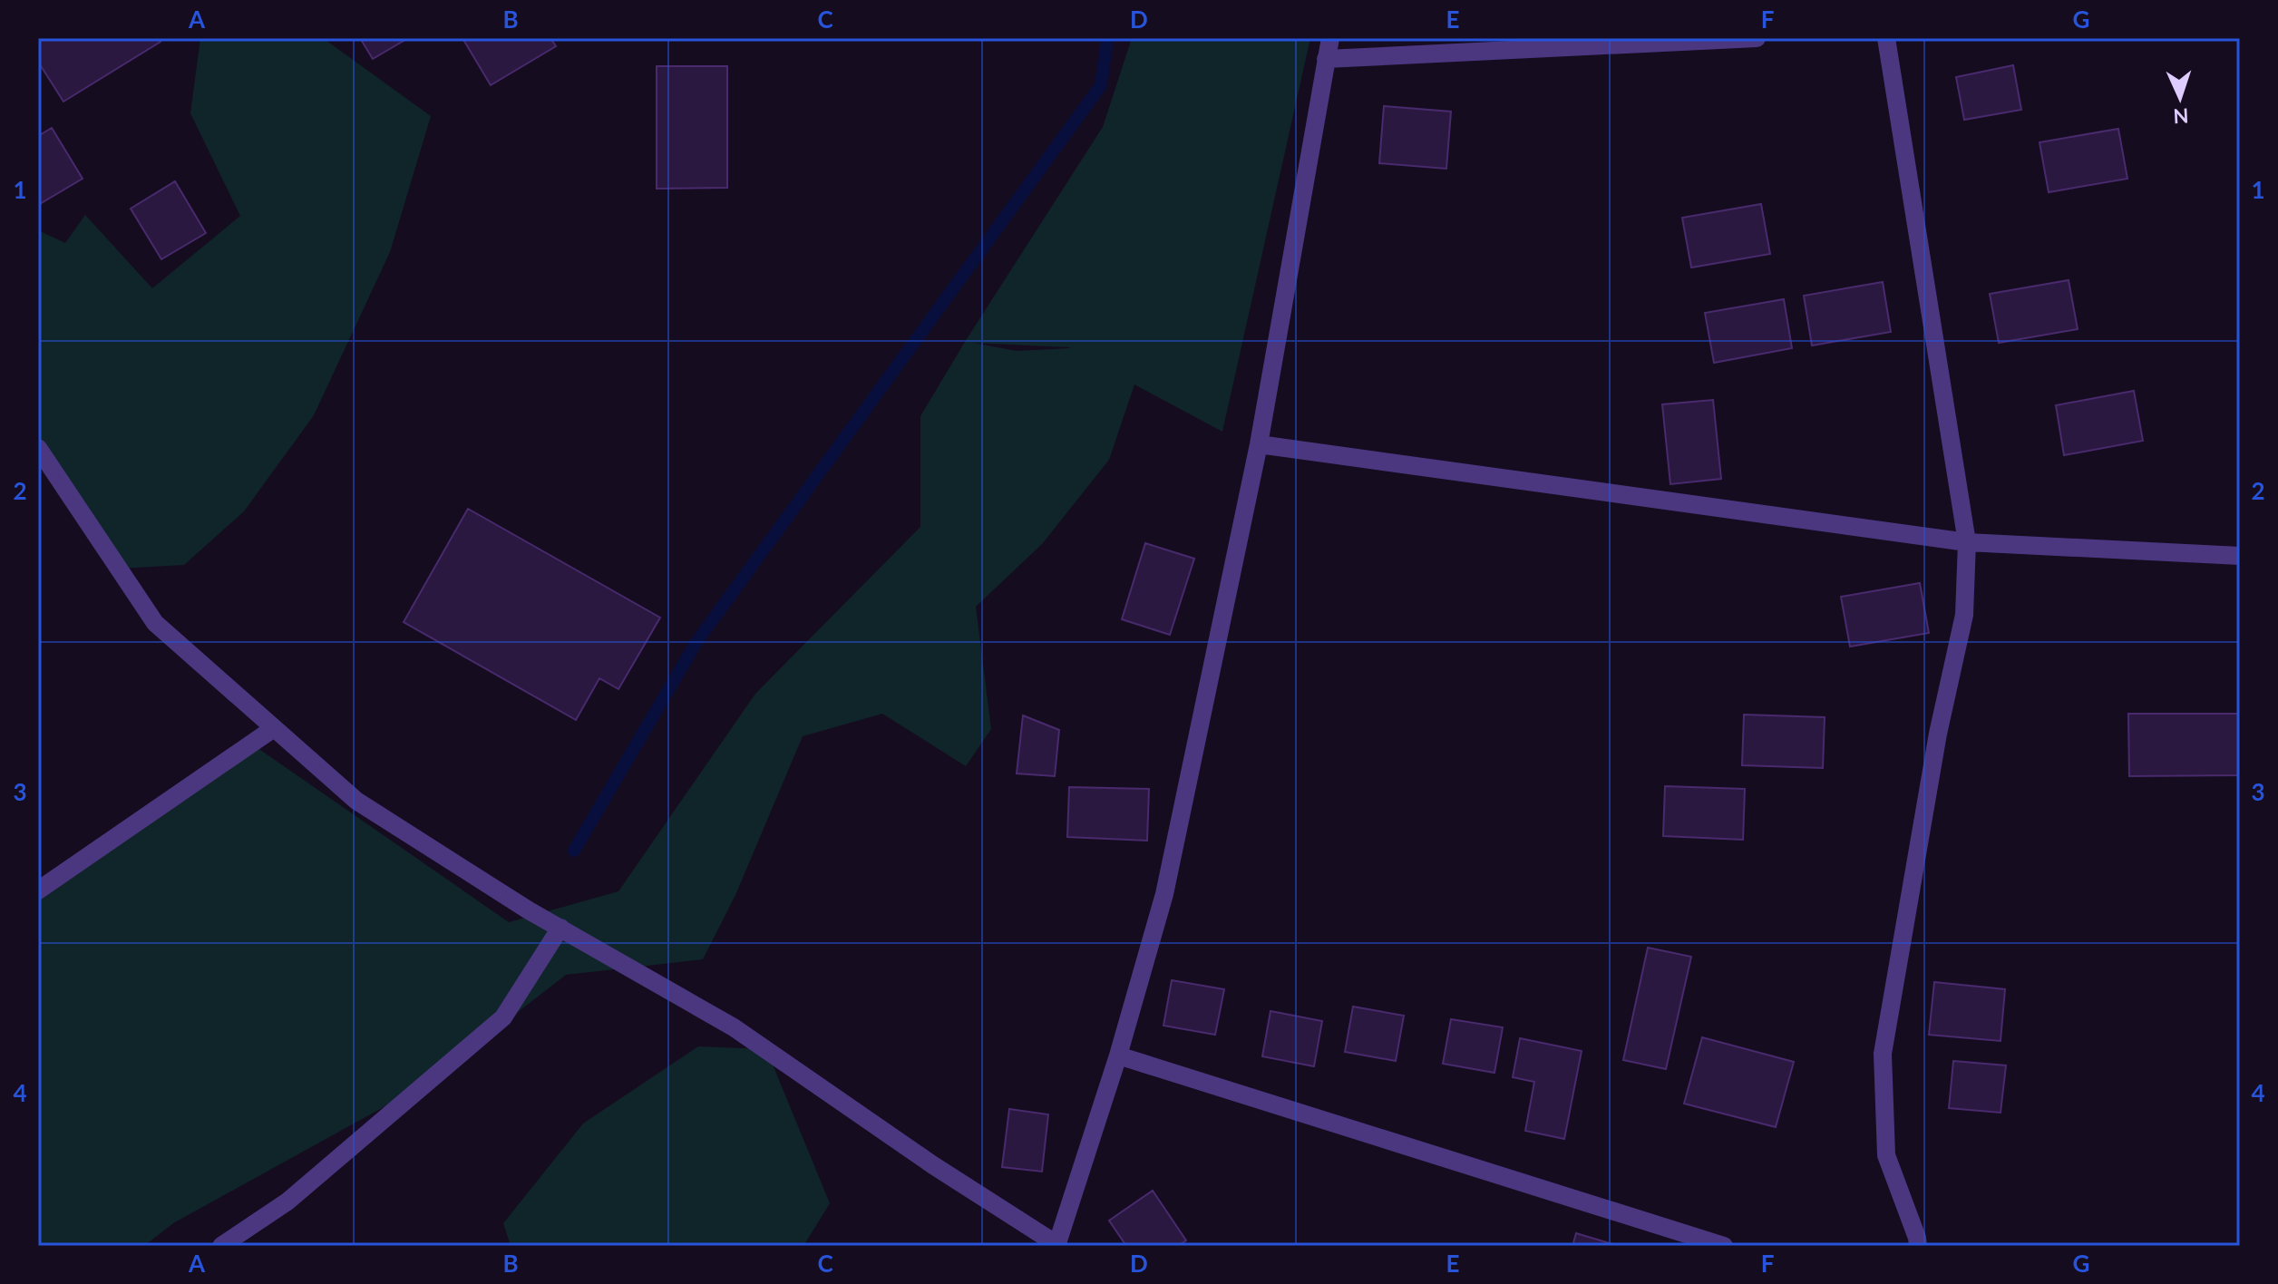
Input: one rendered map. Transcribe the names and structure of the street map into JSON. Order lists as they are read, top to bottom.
{
  "north": "bottom",
  "grid": {
    "columns": [
      "A",
      "B",
      "C",
      "D",
      "E",
      "F",
      "G"
    ],
    "rows": [
      "1",
      "2",
      "3",
      "4"
    ]
  }
}
